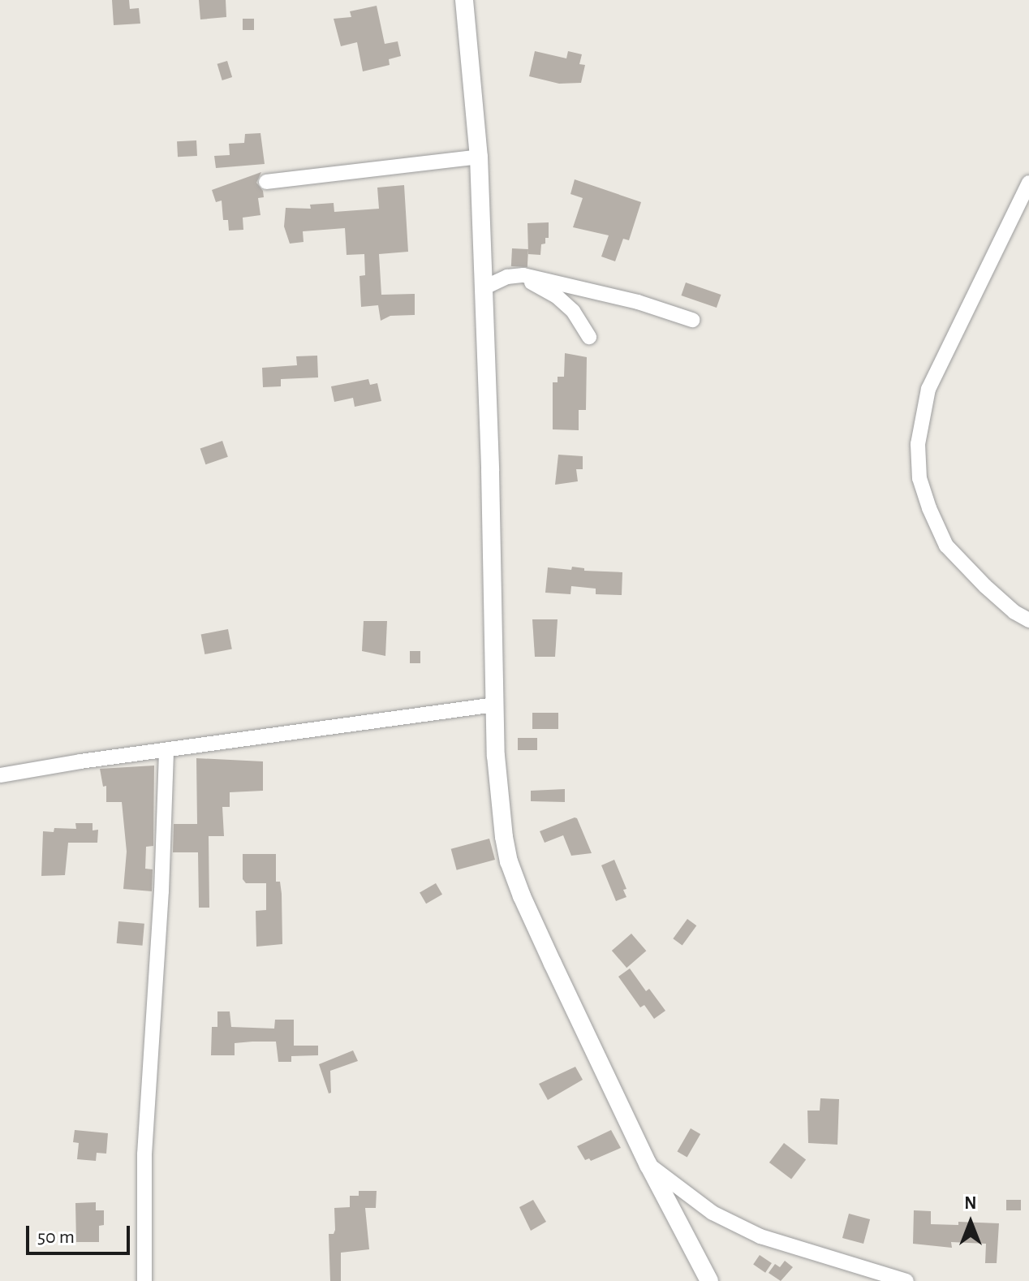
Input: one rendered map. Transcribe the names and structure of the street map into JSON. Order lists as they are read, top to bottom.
{
  "scale_bar": "50 m",
  "north": "top"
}
